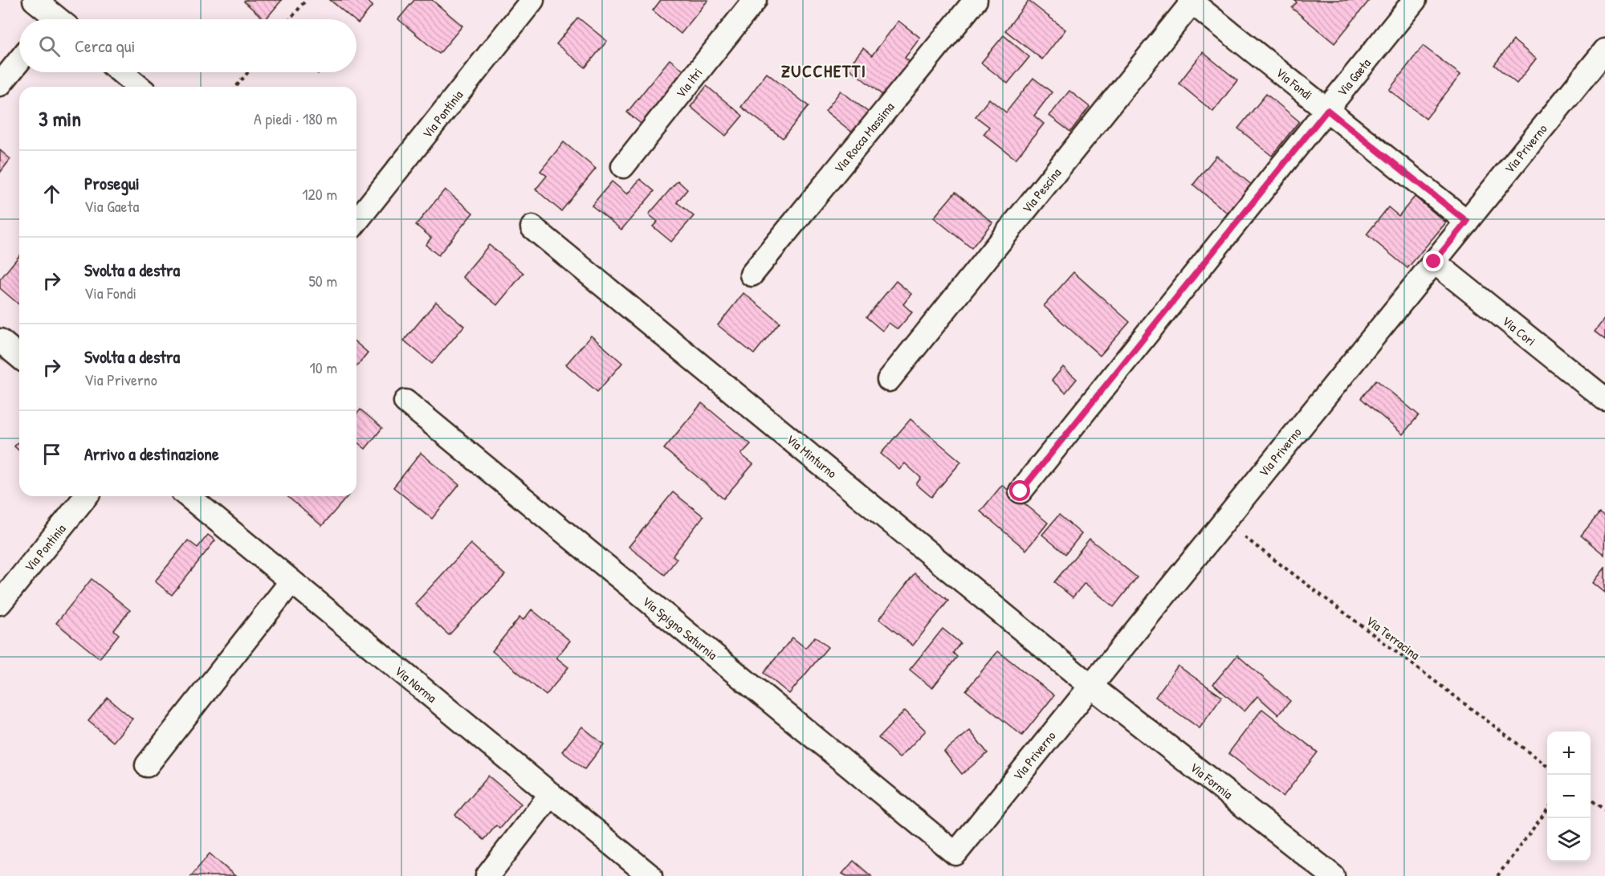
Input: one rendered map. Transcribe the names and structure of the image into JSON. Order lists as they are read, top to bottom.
{
  "streets": {
    "street": [
      "Via Gaeta",
      "Via Itri",
      "Via Fondi",
      "Via Pontinia",
      "Via Rocca Massima",
      "Via Priverno",
      "Via Pescina",
      "Via Cori",
      "Via Minturno",
      "Via Spigno Saturnia",
      "Via Norma",
      "Via Formia"
    ],
    "path": ["Via Terracina"]
  },
  "crossings": [
    ["Via Gaeta", "Via Fondi"],
    ["Via Fondi", "Via Priverno"],
    ["Via Fondi", "Via Pescina"],
    ["Via Priverno", "Via Cori"],
    ["Via Priverno", "Via Minturno"],
    ["Via Priverno", "Via Spigno Saturnia"],
    ["Via Priverno", "Via Terracina"],
    ["Via Priverno", "Via Formia"],
    ["Via Minturno", "Via Formia"]
  ],
  "districts": ["ZUCCHETTI"],
  "page": {
    "search": "Cerca qui",
    "heading": ["3 min", "A piedi · 180 m"],
    "list": [
      ["Prosegui", "Via Gaeta", "120 m"],
      ["Svolta a destra", "Via Fondi", "50 m"],
      ["Svolta a destra", "Via Priverno", "10 m"],
      "Arrivo a destinazione"
    ],
    "map_buttons": ["+", "−"]
  }
}
